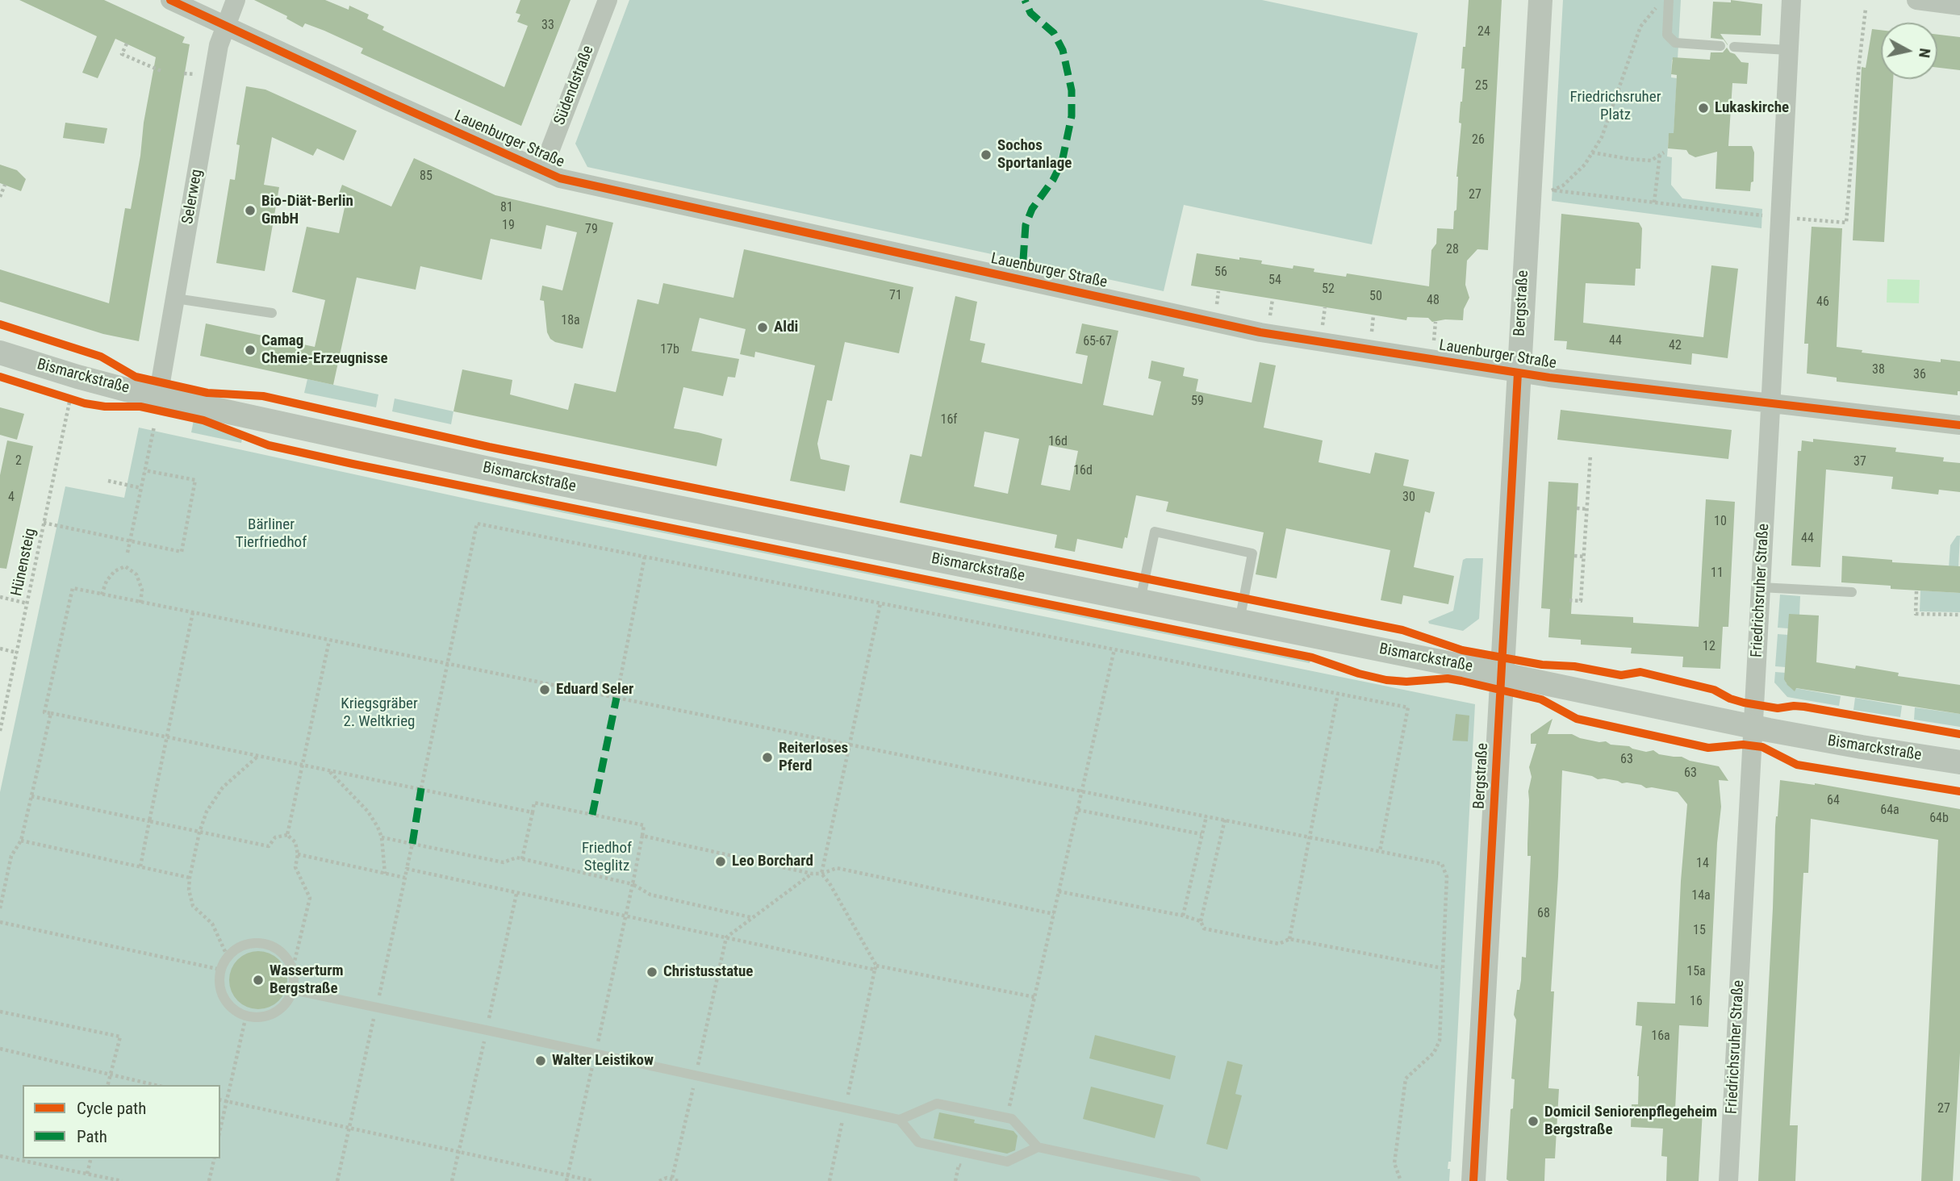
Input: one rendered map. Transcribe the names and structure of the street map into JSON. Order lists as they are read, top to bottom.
{
  "streets": {
    "street": [
      "Südendstraße",
      "Lauenburger Straße",
      "Selerweg",
      "Bergstraße",
      "Bismarckstraße",
      "Friedrichsruher Straße"
    ],
    "path": ["Hünensteig"]
  },
  "crossings": [
    ["Südendstraße", "Lauenburger Straße"],
    ["Lauenburger Straße", "Selerweg"],
    ["Lauenburger Straße", "Bergstraße"],
    ["Lauenburger Straße", "Friedrichsruher Straße"],
    ["Selerweg", "Bismarckstraße"],
    ["Bergstraße", "Bismarckstraße"],
    ["Bismarckstraße", "Friedrichsruher Straße"]
  ],
  "parks": [
    "Friedrichsruher Platz",
    "Bärliner Tierfriedhof",
    "Kriegsgräber 2. Weltkrieg",
    "Friedhof Steglitz"
  ],
  "places": [
    "Lukaskirche",
    "Sochos Sportanlage",
    "Bio-Diät-Berlin GmbH",
    "Aldi",
    "Camag Chemie-Erzeugnisse",
    "Eduard Seler",
    "Reiterloses Pferd",
    "Leo Borchard",
    "Christusstatue",
    "Wasserturm Bergstraße",
    "Walter Leistikow",
    "Domicil Seniorenpflegeheim Bergstraße"
  ],
  "house_numbers": [
    "33",
    "24",
    "25",
    "26",
    "85",
    "27",
    "81",
    "19",
    "79",
    "28",
    "56",
    "54",
    "52",
    "71",
    "50",
    "48",
    "46",
    "18a",
    "44",
    "65-67",
    "42",
    "17b",
    "38",
    "36",
    "59",
    "16f",
    "16d",
    "2",
    "37",
    "16d",
    "4",
    "30",
    "10",
    "44",
    "11",
    "12",
    "63",
    "63",
    "64",
    "64a",
    "64b",
    "14",
    "14a",
    "68",
    "15",
    "15a",
    "16",
    "16a",
    "27"
  ],
  "legend": ["Cycle path", "Path"],
  "north": "right"
}
